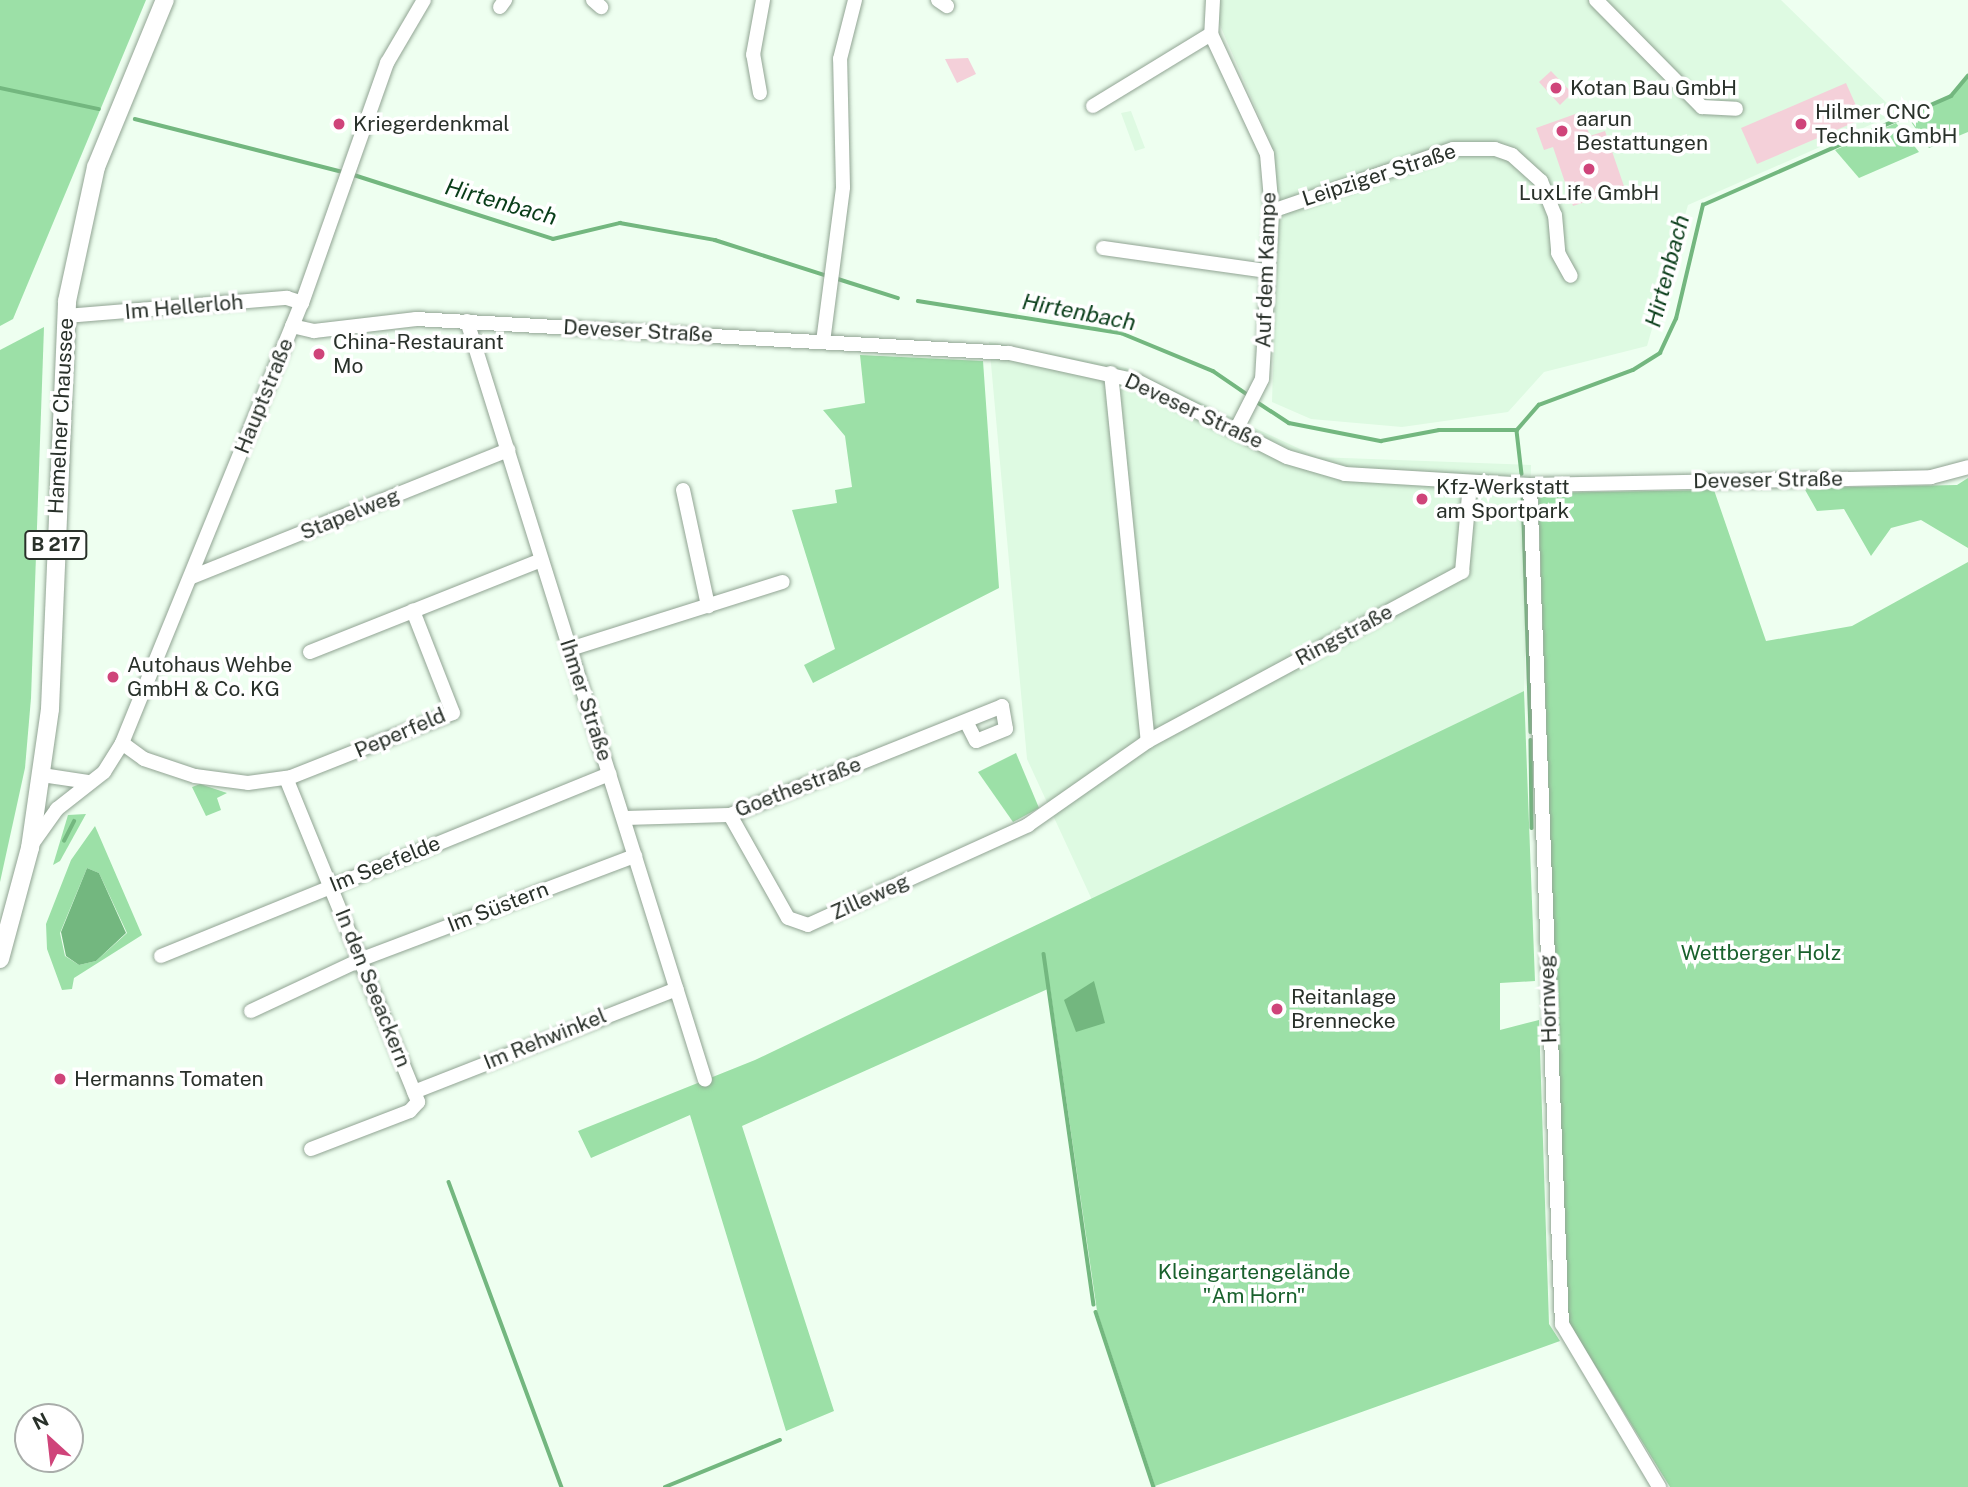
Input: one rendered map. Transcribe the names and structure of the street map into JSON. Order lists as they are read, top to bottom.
{
  "streets": {
    "main road": ["Hamelner Chaussee", "B 217"],
    "street": [
      "Leipziger Straße",
      "Auf dem Kampe",
      "Im Hellerloh",
      "Deveser Straße",
      "Hauptstraße",
      "Stapelweg",
      "Ringstraße",
      "Ihmer Straße",
      "Peperfeld",
      "Goethestraße",
      "Im Seefelde",
      "Zilleweg",
      "Im Süstern",
      "In den Seeackern",
      "Hornweg",
      "Im Rehwinkel"
    ]
  },
  "crossings": [
    ["Leipziger Straße", "Auf dem Kampe"],
    ["Auf dem Kampe", "Deveser Straße"],
    ["Im Hellerloh", "Hauptstraße"],
    ["Im Hellerloh", "Hamelner Chaussee"],
    ["Deveser Straße", "Hauptstraße"],
    ["Deveser Straße", "Ringstraße"],
    ["Deveser Straße", "Ihmer Straße"],
    ["Deveser Straße", "Hornweg"],
    ["Hauptstraße", "Hamelner Chaussee"],
    ["Hauptstraße", "Stapelweg"],
    ["Hauptstraße", "B 217"],
    ["Hauptstraße", "Peperfeld"],
    ["Hamelner Chaussee", "B 217"],
    ["Stapelweg", "Ihmer Straße"],
    ["Ringstraße", "Zilleweg"],
    ["Ihmer Straße", "Goethestraße"],
    ["Ihmer Straße", "Im Seefelde"],
    ["Ihmer Straße", "Im Süstern"],
    ["Ihmer Straße", "Im Rehwinkel"],
    ["Goethestraße", "Zilleweg"],
    ["Im Seefelde", "In den Seeackern"],
    ["Im Süstern", "In den Seeackern"],
    ["In den Seeackern", "Im Rehwinkel"]
  ],
  "water": ["Hirtenbach"],
  "parks": ["Wettberger Holz", "Kleingartengelände \"Am Horn\""],
  "places": [
    "Kotan Bau GmbH",
    "Kriegerdenkmal",
    "Hilmer CNC Technik GmbH",
    "aarun Bestattungen",
    "LuxLife GmbH",
    "China-Restaurant Mo",
    "Kfz-Werkstatt am Sportpark",
    "Autohaus Wehbe GmbH & Co. KG",
    "Reitanlage Brennecke",
    "Hermanns Tomaten"
  ],
  "north": "top left"
}
